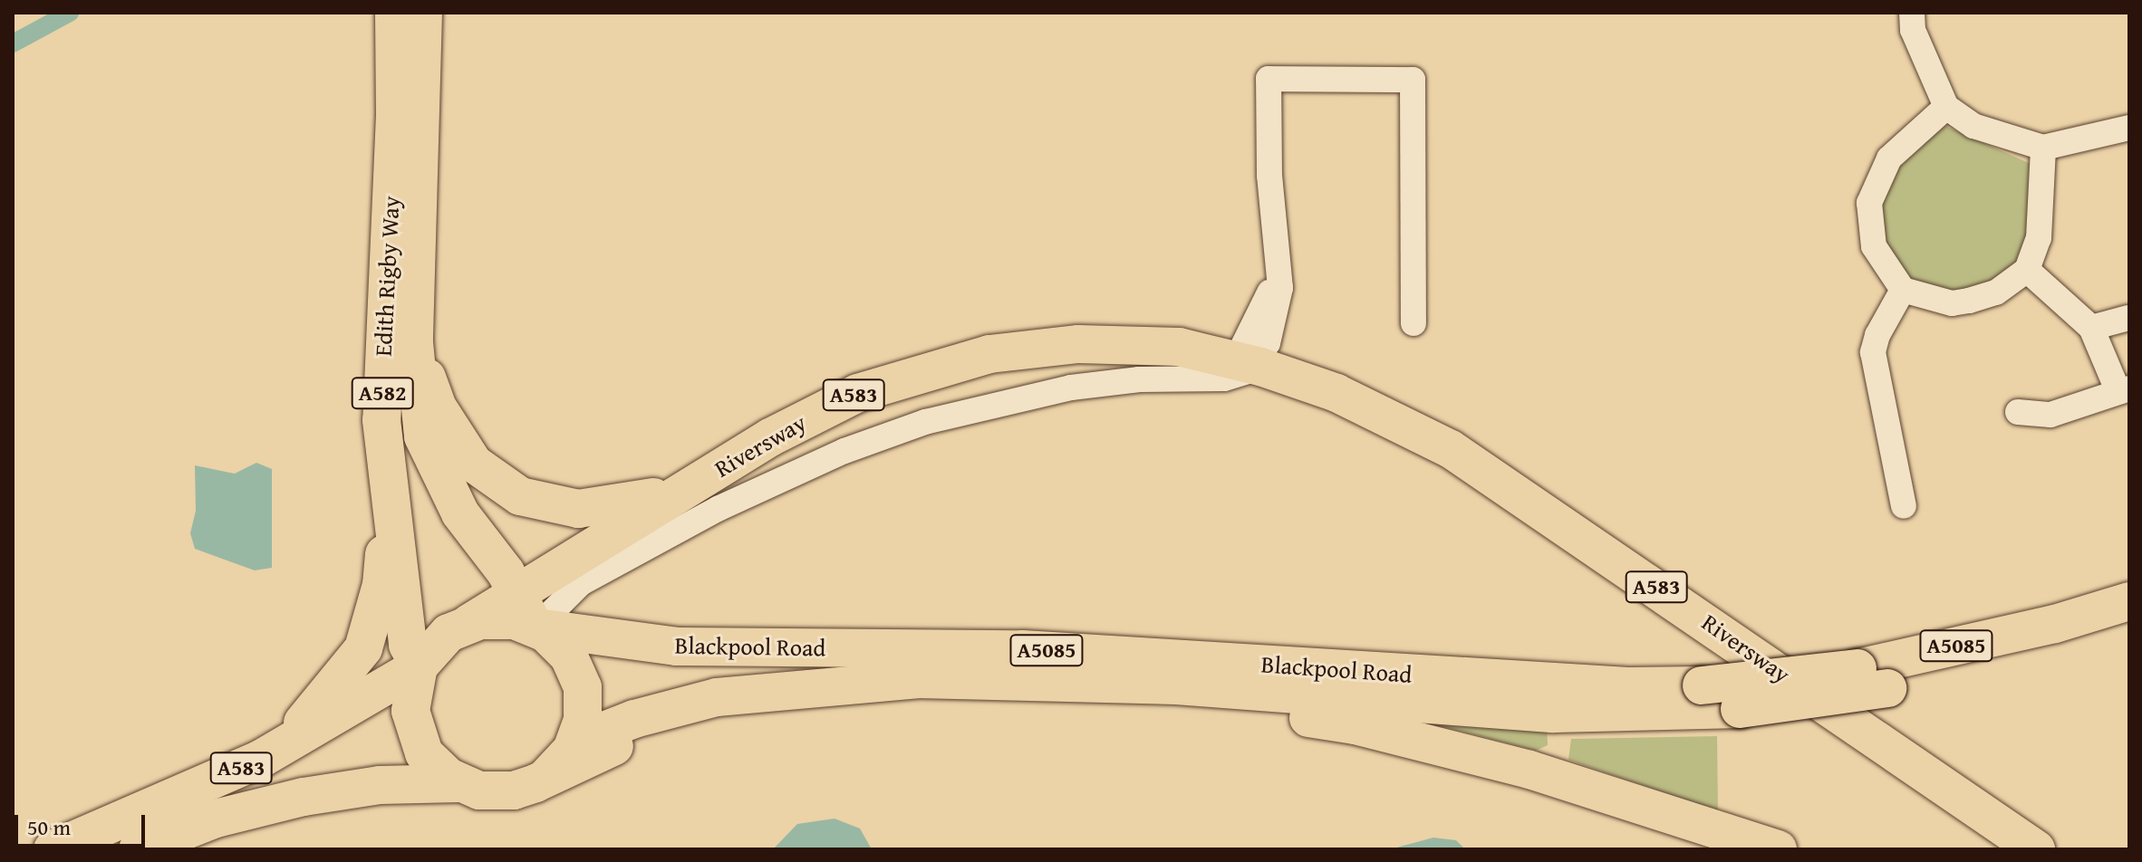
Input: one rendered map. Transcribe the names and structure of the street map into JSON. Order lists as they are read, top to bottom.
{
  "streets": {
    "highway": [
      "Edith Rigby Way",
      "A582",
      "A583",
      "Riversway",
      "A5085",
      "Blackpool Road"
    ]
  },
  "crossings": [
    ["Edith Rigby Way", "A583"],
    ["Edith Rigby Way", "Riversway"],
    ["Edith Rigby Way", "Blackpool Road"],
    ["A583", "Riversway"],
    ["A583", "Blackpool Road"],
    ["Riversway", "Blackpool Road"]
  ],
  "scale_bar": "50 m"
}
